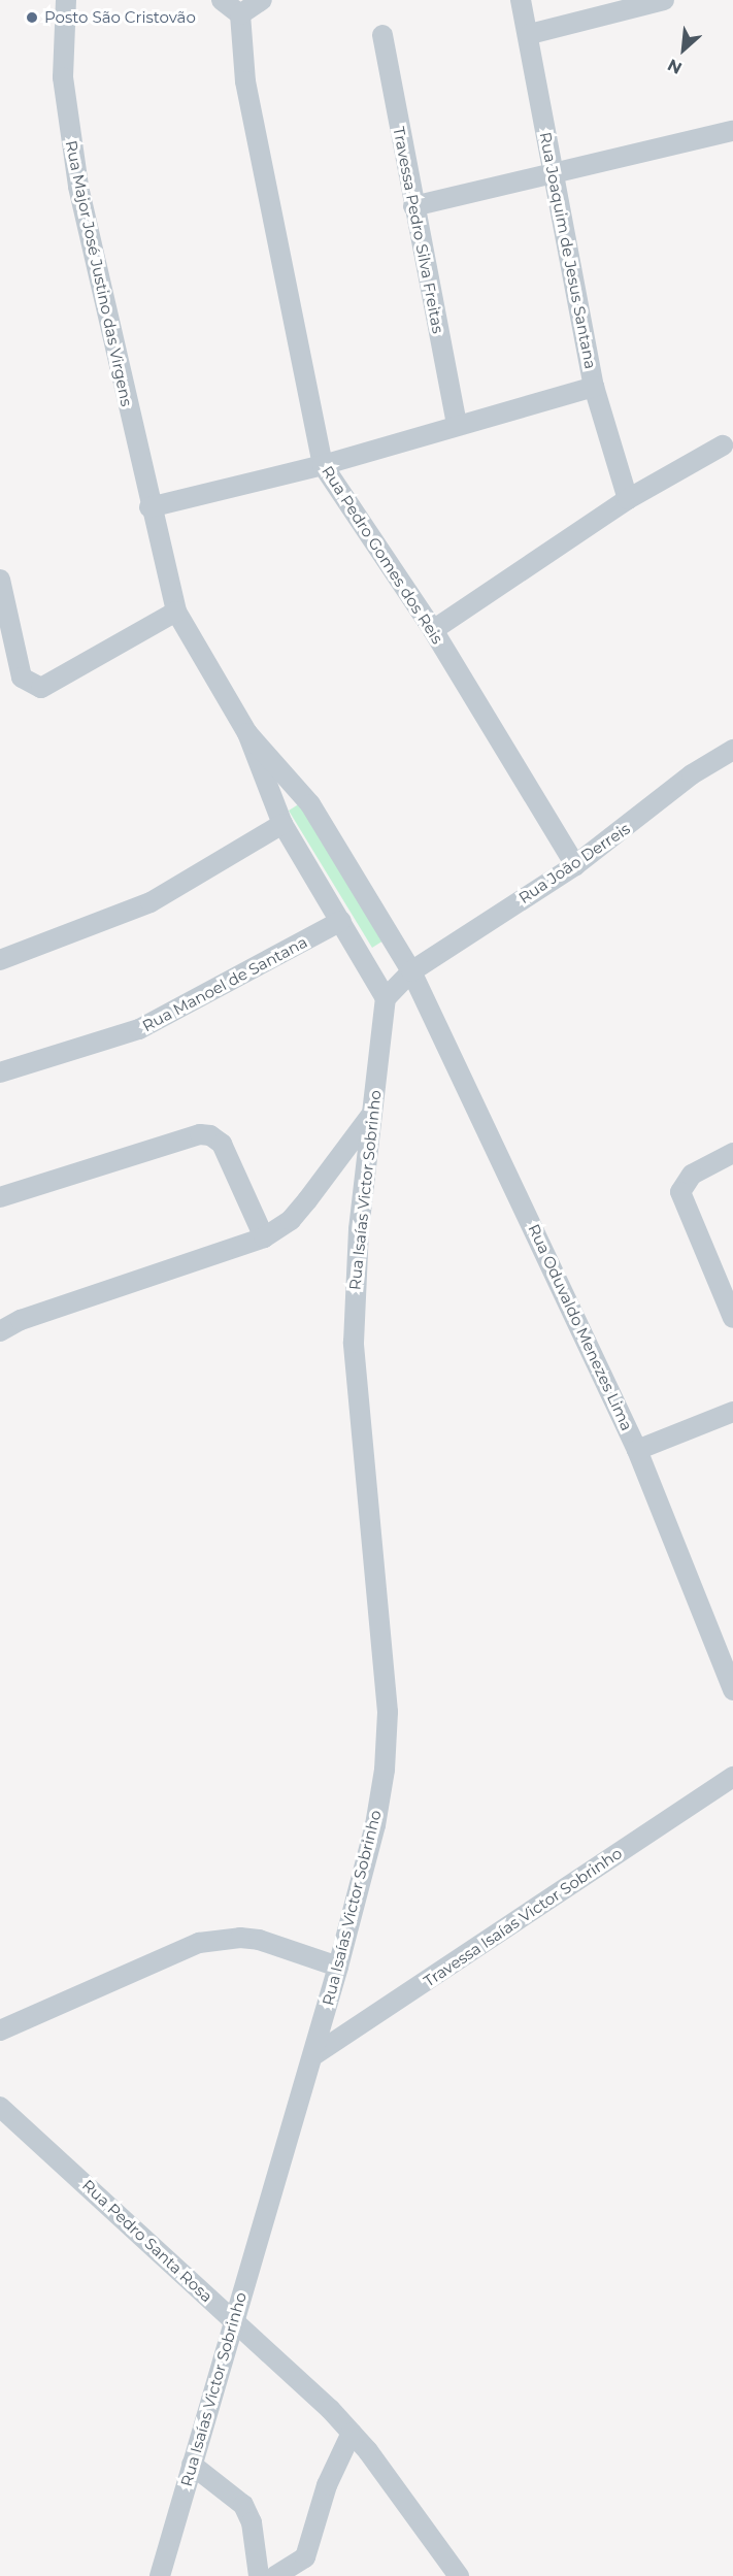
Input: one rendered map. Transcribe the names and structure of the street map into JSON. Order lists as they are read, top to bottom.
{
  "streets": {
    "street": [
      "Travessa Pedro Silva Freitas",
      "Rua Joaquim de Jesus Santana",
      "Rua Major José Justino das Virgens",
      "Rua Pedro Gomes dos Reis",
      "Rua João Derreis",
      "Rua Manoel de Santana",
      "Rua Isaías Victor Sobrinho",
      "Rua Oduvaldo Menezes Lima",
      "Travessa Isaías Victor Sobrinho",
      "Rua Pedro Santa Rosa"
    ]
  },
  "crossings": [
    ["Rua Major José Justino das Virgens", "Rua Oduvaldo Menezes Lima"],
    ["Rua Pedro Gomes dos Reis", "Rua João Derreis"],
    ["Rua João Derreis", "Rua Isaías Victor Sobrinho"],
    ["Rua João Derreis", "Rua Oduvaldo Menezes Lima"],
    ["Rua Isaías Victor Sobrinho", "Travessa Isaías Victor Sobrinho"],
    ["Rua Isaías Victor Sobrinho", "Rua Pedro Santa Rosa"]
  ],
  "places": ["Posto São Cristovão"],
  "north": "bottom left"
}
